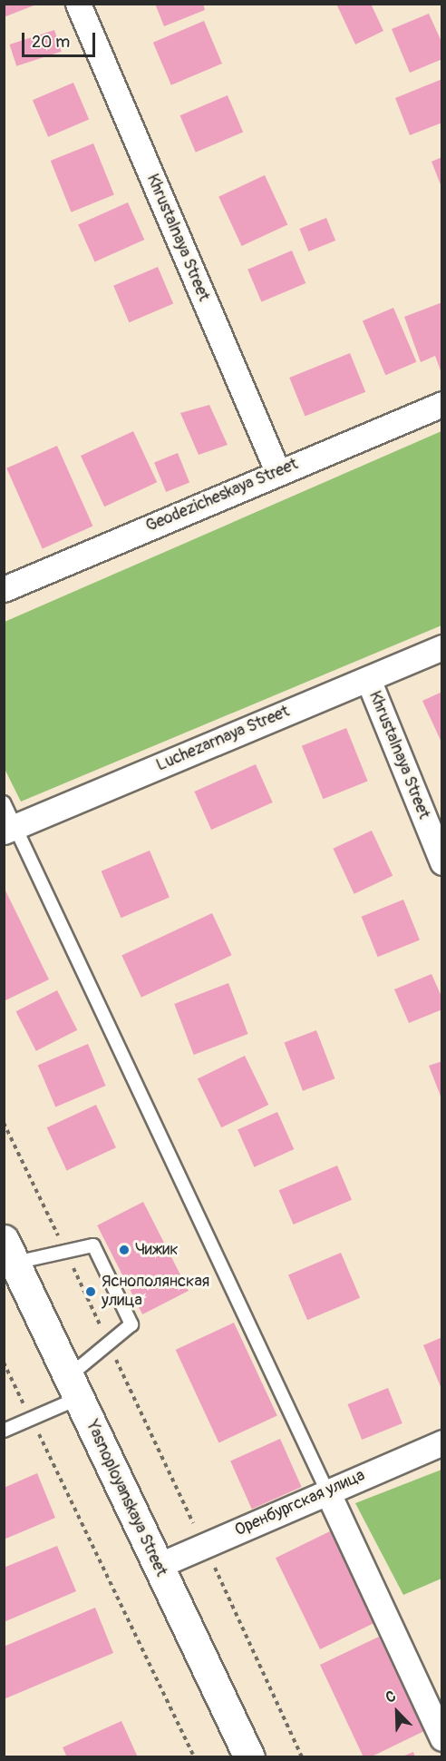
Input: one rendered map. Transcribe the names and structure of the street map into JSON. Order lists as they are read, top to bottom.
{
  "streets": {
    "street": [
      "Khrustalnaya Street",
      "Geodezicheskaya Street",
      "Luchezarnaya Street",
      "Yasnoployanskaya Street",
      "Оренбургская улица"
    ]
  },
  "crossings": [
    ["Khrustalnaya Street", "Geodezicheskaya Street"],
    ["Khrustalnaya Street", "Luchezarnaya Street"],
    ["Yasnoployanskaya Street", "Оренбургская улица"]
  ],
  "places": ["Чижик", "Яснополянская улица"],
  "scale_bar": "20 m",
  "north": "top left"
}
